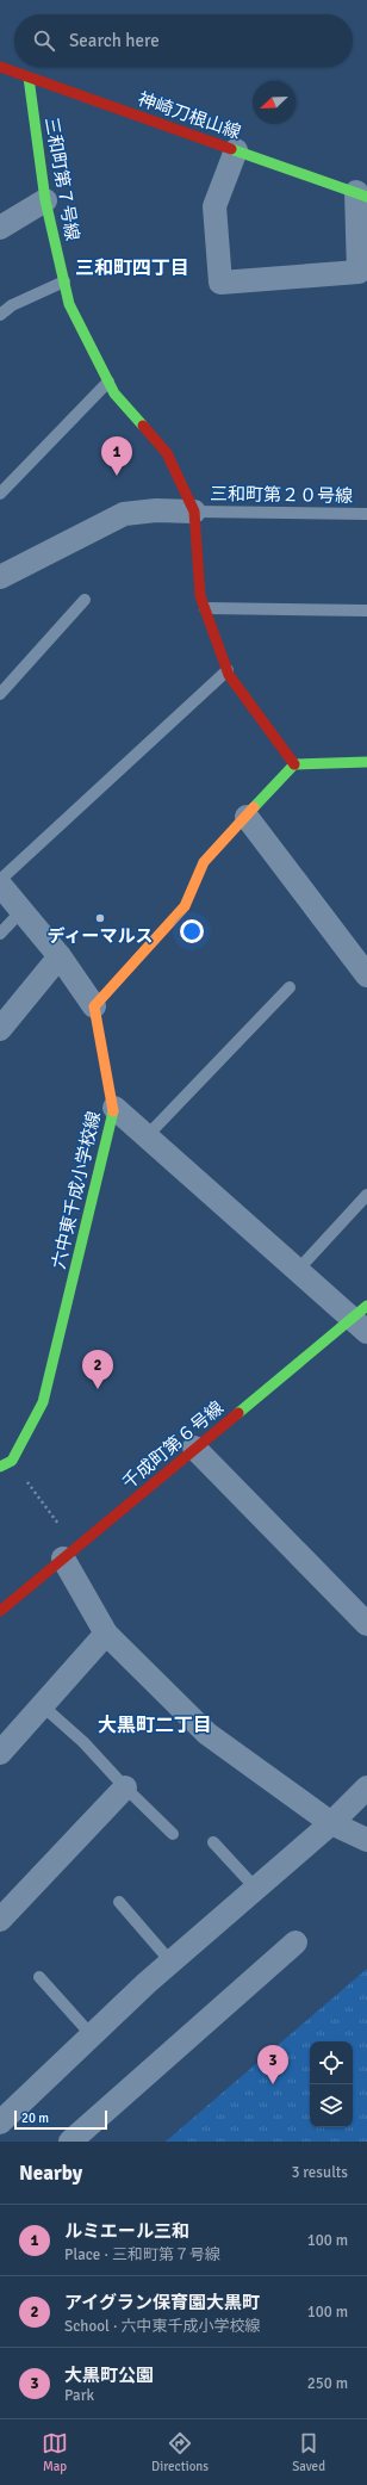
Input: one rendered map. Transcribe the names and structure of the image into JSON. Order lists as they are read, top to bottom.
{
  "streets": {
    "street": [
      "神崎刀根山線",
      "三和町第７号線",
      "六中東千成小学校線",
      "千成町第６号線"
    ],
    "lane": ["三和町第２０号線"]
  },
  "crossings": [
    ["神崎刀根山線", "三和町第７号線"],
    ["三和町第７号線", "三和町第２０号線"]
  ],
  "districts": ["三和町四丁目", "大黒町二丁目"],
  "places": ["ディーマルス"],
  "scale_bar": "20 m",
  "north": "bottom left",
  "page": {
    "search": "Search here",
    "pins": ["1", "2", "3"],
    "scale": "20 m",
    "heading": ["Nearby", "3 results"],
    "list": [
      {
        "mark": "1",
        "name": "ルミエール三和",
        "note": "Place · 三和町第７号線",
        "value": "100 m"
      },
      {
        "mark": "2",
        "name": "アイグラン保育園大黒町",
        "note": "School · 六中東千成小学校線",
        "value": "100 m"
      },
      {
        "mark": "3",
        "name": "大黒町公園",
        "note": "Park",
        "value": "250 m"
      }
    ],
    "nav": ["Map", "Directions", "Saved"]
  }
}
